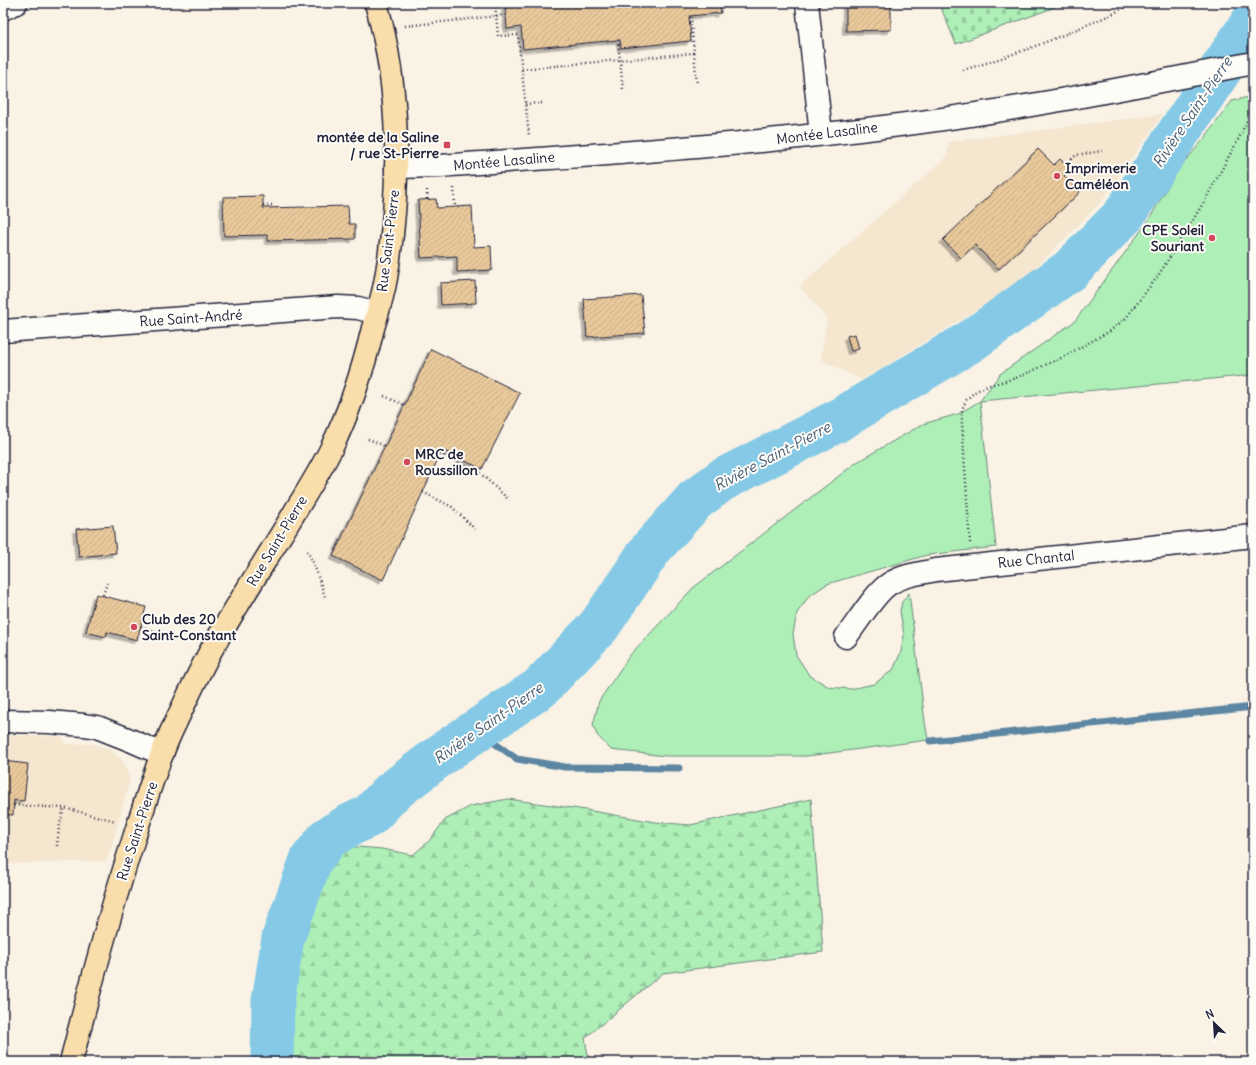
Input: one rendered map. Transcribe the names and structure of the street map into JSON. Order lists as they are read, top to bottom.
{
  "streets": {
    "main road": ["Rue Saint-Pierre"],
    "street": ["Montée Lasaline", "Rue Saint-André", "Rue Chantal"]
  },
  "crossings": [
    ["Montée Lasaline", "Rue Saint-Pierre"],
    ["Rue Saint-Pierre", "Rue Saint-André"]
  ],
  "water": ["Rivière Saint-Pierre"],
  "places": {
    "transit": ["montée de la Saline / rue St-Pierre"],
    "other": [
      "Imprimerie Caméléon",
      "CPE Soleil Souriant",
      "MRC de Roussillon",
      "Club des 20 Saint-Constant"
    ]
  },
  "north": "top left"
}
